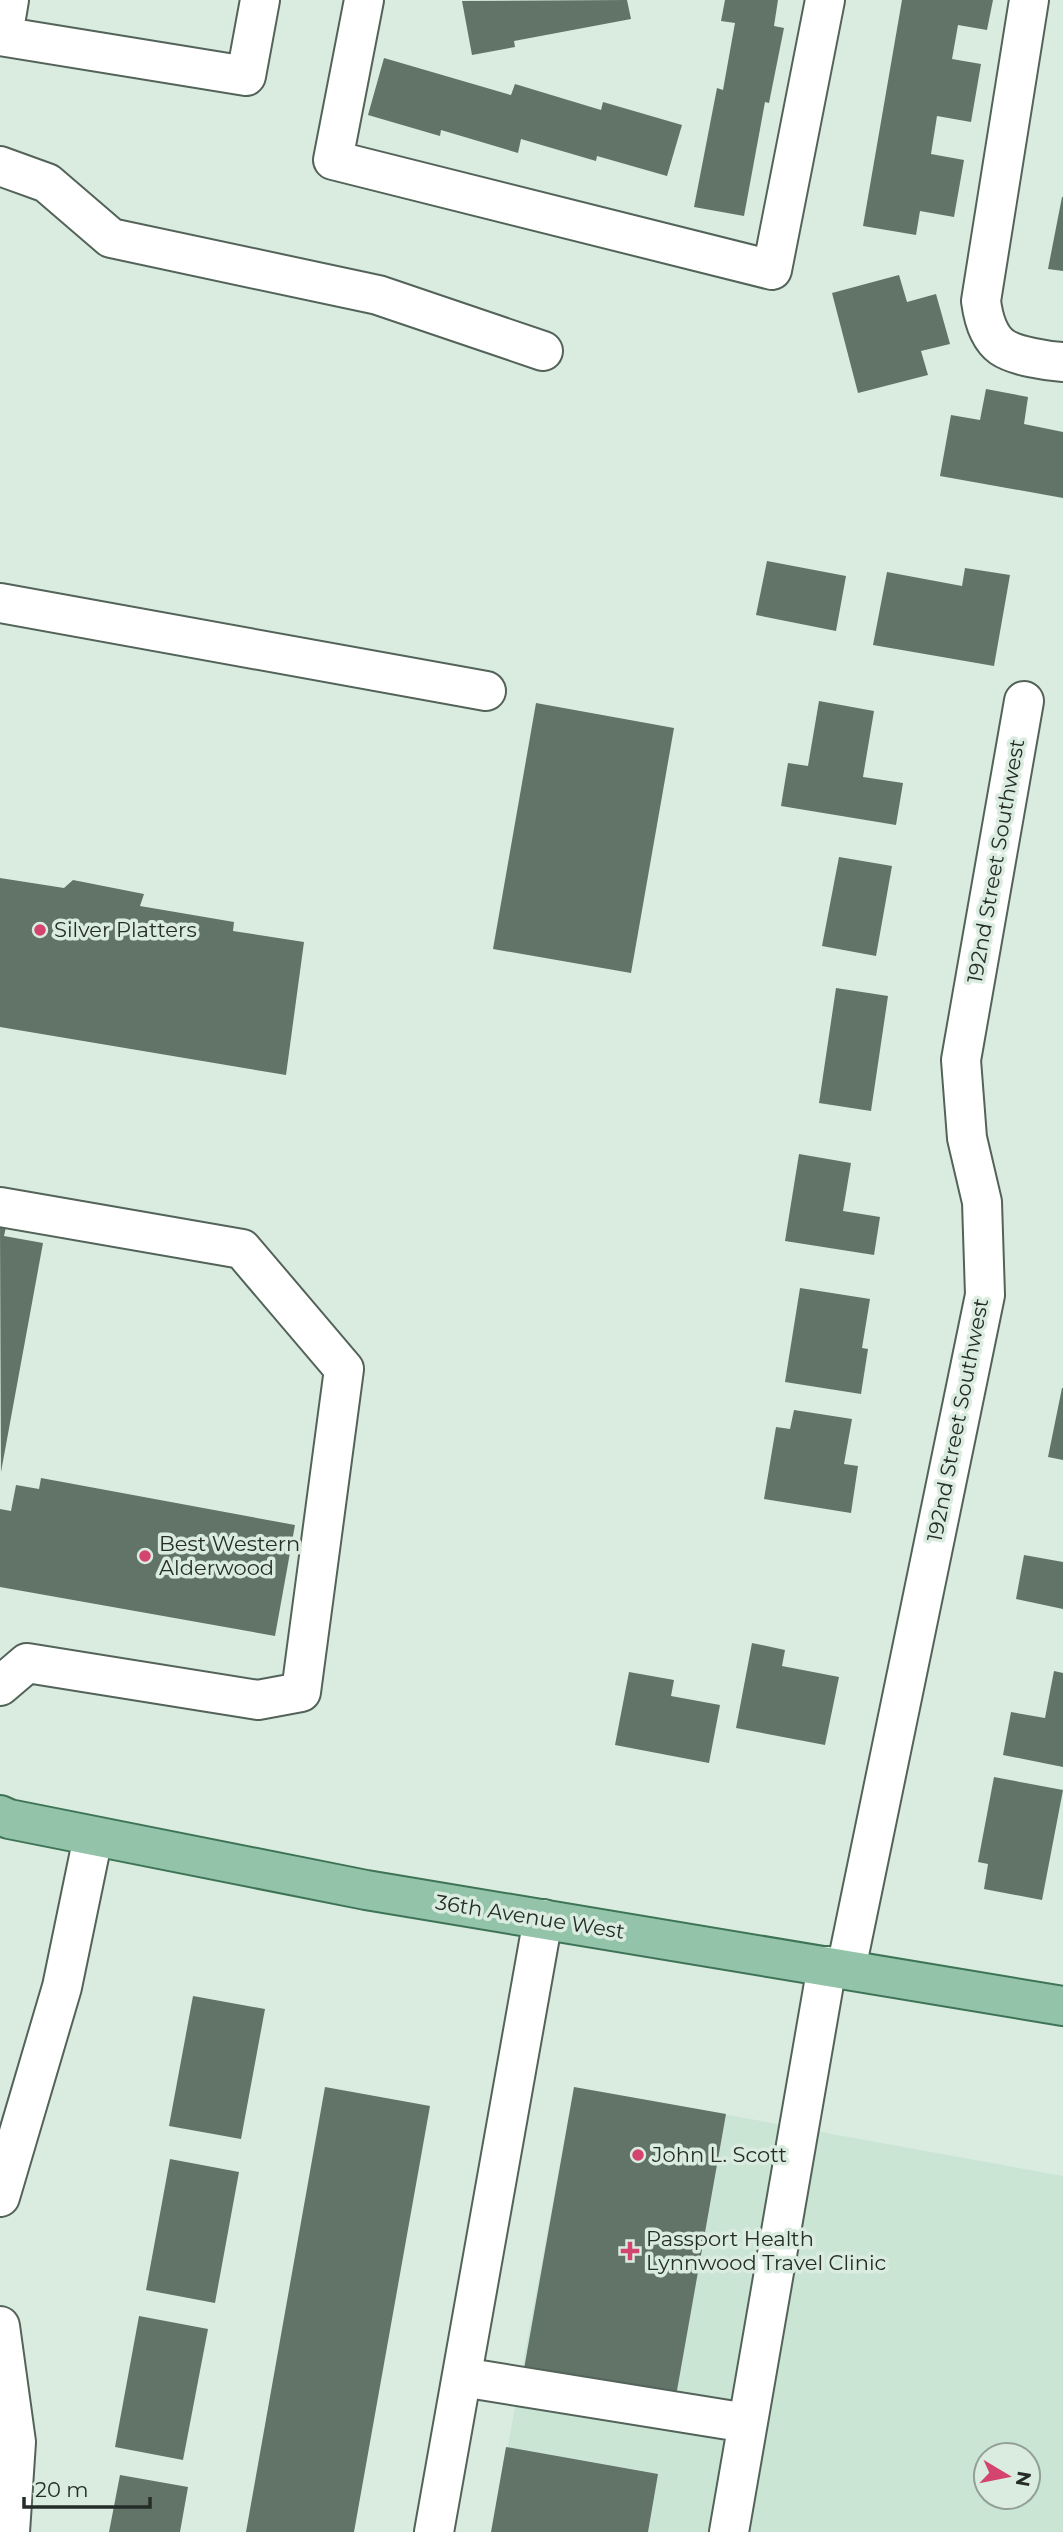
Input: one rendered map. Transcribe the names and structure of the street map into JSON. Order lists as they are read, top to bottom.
{
  "streets": {
    "main road": ["36th Avenue West"],
    "street": ["192nd Street Southwest"]
  },
  "crossings": [
    ["192nd Street Southwest", "36th Avenue West"]
  ],
  "places": {
    "other": ["Silver Platters", "Best Western Alderwood", "John L. Scott"],
    "health": ["Passport Health Lynnwood Travel Clinic"]
  },
  "scale_bar": "20 m",
  "north": "right"
}
